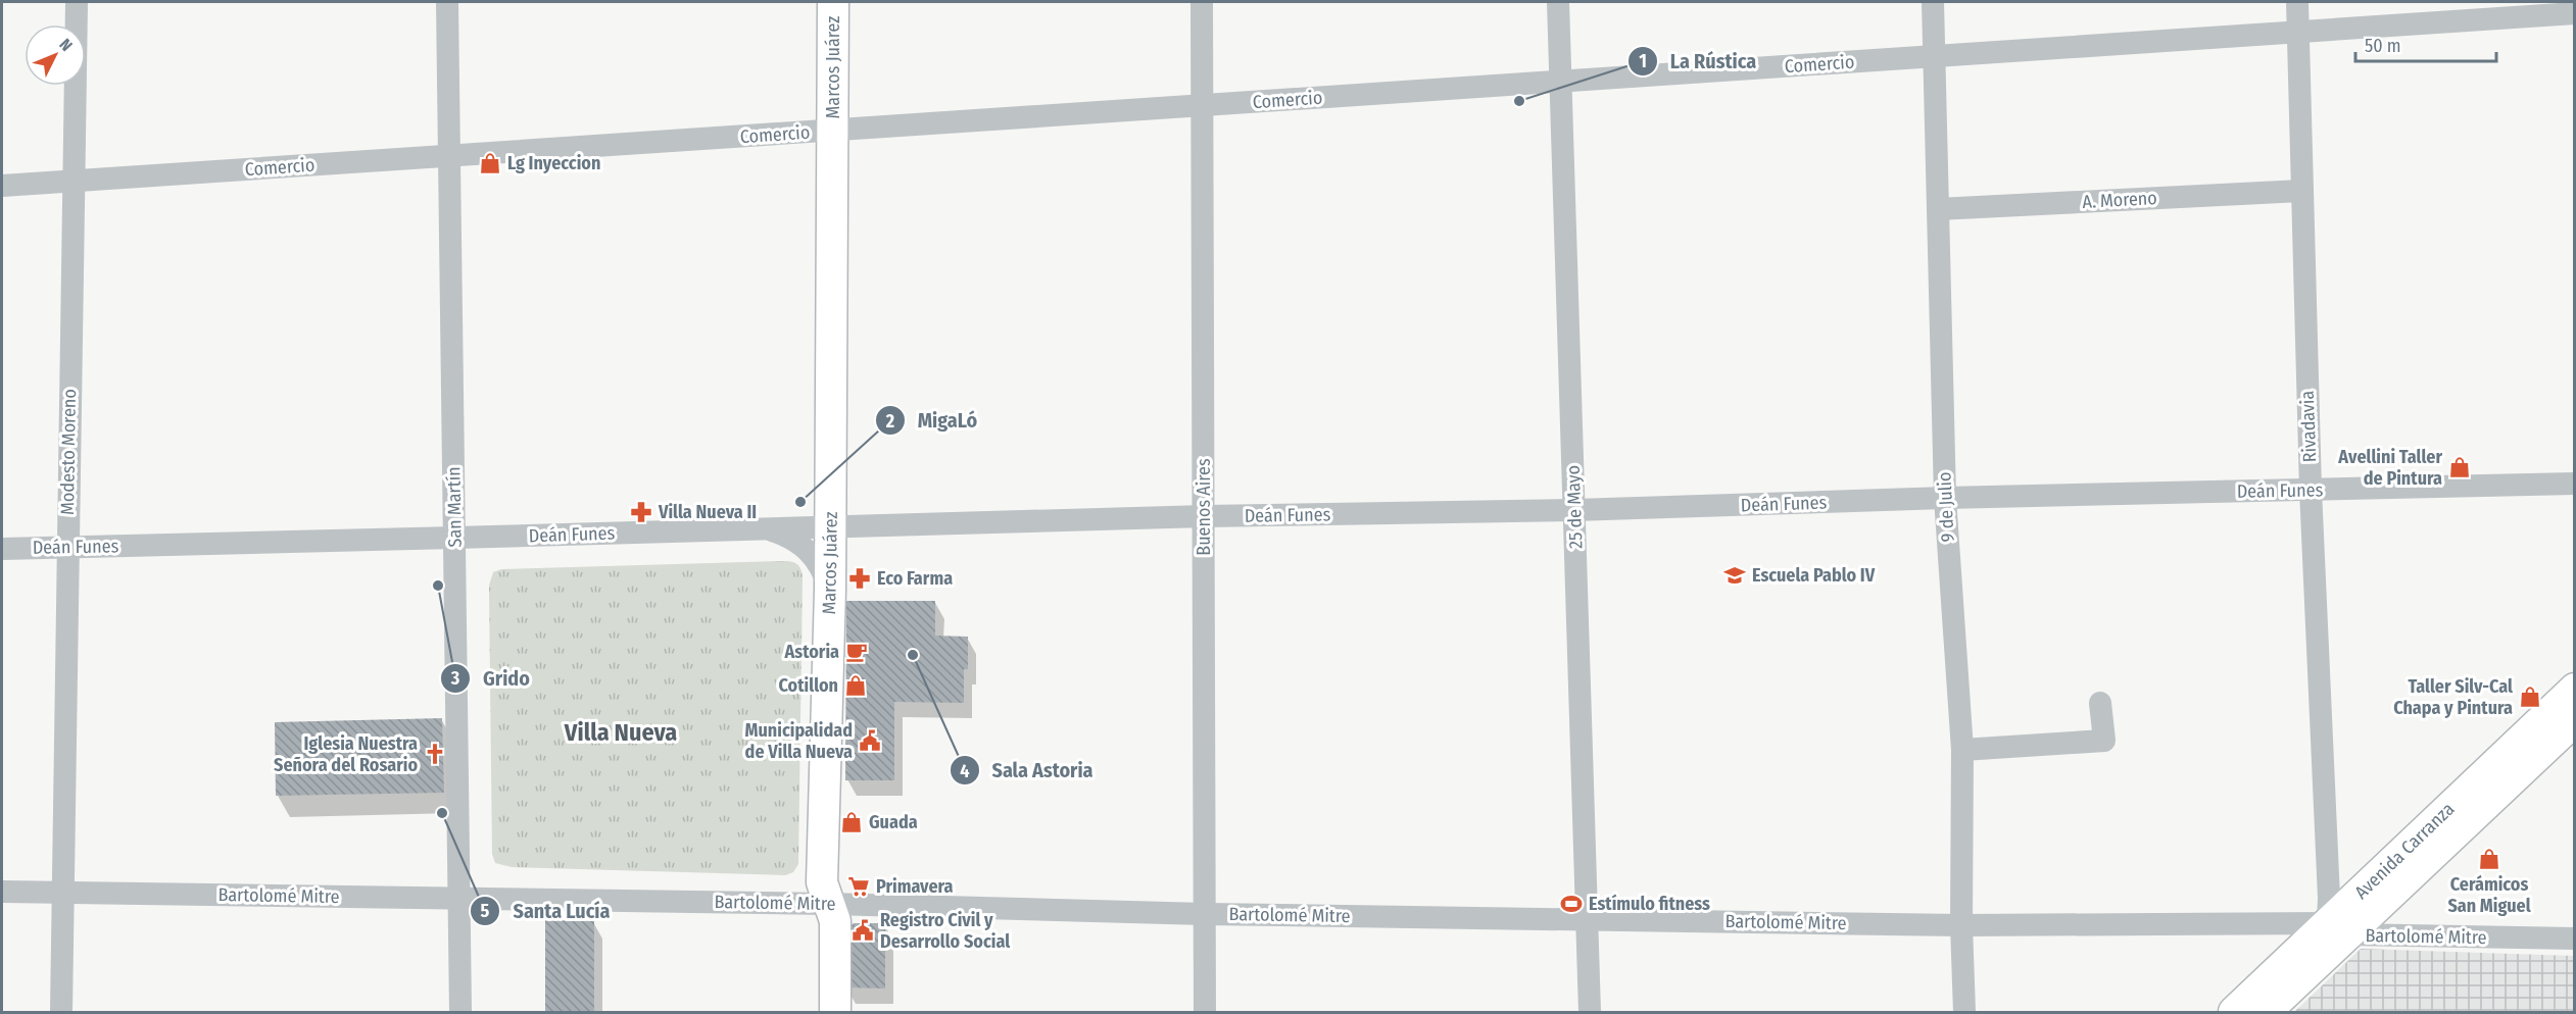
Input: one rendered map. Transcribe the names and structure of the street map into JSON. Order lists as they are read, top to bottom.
{
  "streets": {
    "main road": ["Marcos Juárez", "Avenida Carranza"],
    "street": [
      "Comercio",
      "A. Moreno",
      "Rivadavia",
      "Modesto Moreno",
      "Deán Funes",
      "San Martín",
      "Buenos Aires",
      "25 de Mayo",
      "9 de Julio",
      "Bartolomé Mitre"
    ]
  },
  "crossings": [
    ["Comercio", "Marcos Juárez"],
    ["Comercio", "Rivadavia"],
    ["Comercio", "Modesto Moreno"],
    ["Comercio", "San Martín"],
    ["Comercio", "Buenos Aires"],
    ["Comercio", "25 de Mayo"],
    ["Comercio", "9 de Julio"],
    ["Marcos Juárez", "Deán Funes"],
    ["Marcos Juárez", "Bartolomé Mitre"],
    ["A. Moreno", "Rivadavia"],
    ["A. Moreno", "9 de Julio"],
    ["Rivadavia", "Deán Funes"],
    ["Rivadavia", "Avenida Carranza"],
    ["Rivadavia", "Bartolomé Mitre"],
    ["Modesto Moreno", "Deán Funes"],
    ["Modesto Moreno", "Bartolomé Mitre"],
    ["Deán Funes", "San Martín"],
    ["Deán Funes", "Buenos Aires"],
    ["Deán Funes", "25 de Mayo"],
    ["Deán Funes", "9 de Julio"],
    ["San Martín", "Bartolomé Mitre"],
    ["Buenos Aires", "Bartolomé Mitre"],
    ["25 de Mayo", "Bartolomé Mitre"],
    ["9 de Julio", "Bartolomé Mitre"],
    ["Avenida Carranza", "Bartolomé Mitre"]
  ],
  "districts": ["Villa Nueva"],
  "places": {
    "other": [
      "La Rústica",
      "MigaLó",
      "Grido",
      "Sala Astoria",
      "Santa Lucía"
    ],
    "shop": [
      "Lg Inyeccion",
      "Avellini Taller de Pintura",
      "Cotillon",
      "Taller Silv-Cal Chapa y Pintura",
      "Guada",
      "Cerámicos San Miguel"
    ],
    "pharmacy": ["Villa Nueva II", "Eco Farma"],
    "school or university": ["Escuela Pablo IV"],
    "cafe": ["Astoria"],
    "public building": ["Municipalidad de Villa Nueva", "Registro Civil y Desarrollo Social"],
    "church": ["Iglesia Nuestra Señora del Rosario"],
    "supermarket": ["Primavera"],
    "sports": ["Estímulo fitness"]
  },
  "scale_bar": "50 m",
  "north": "top right"
}
